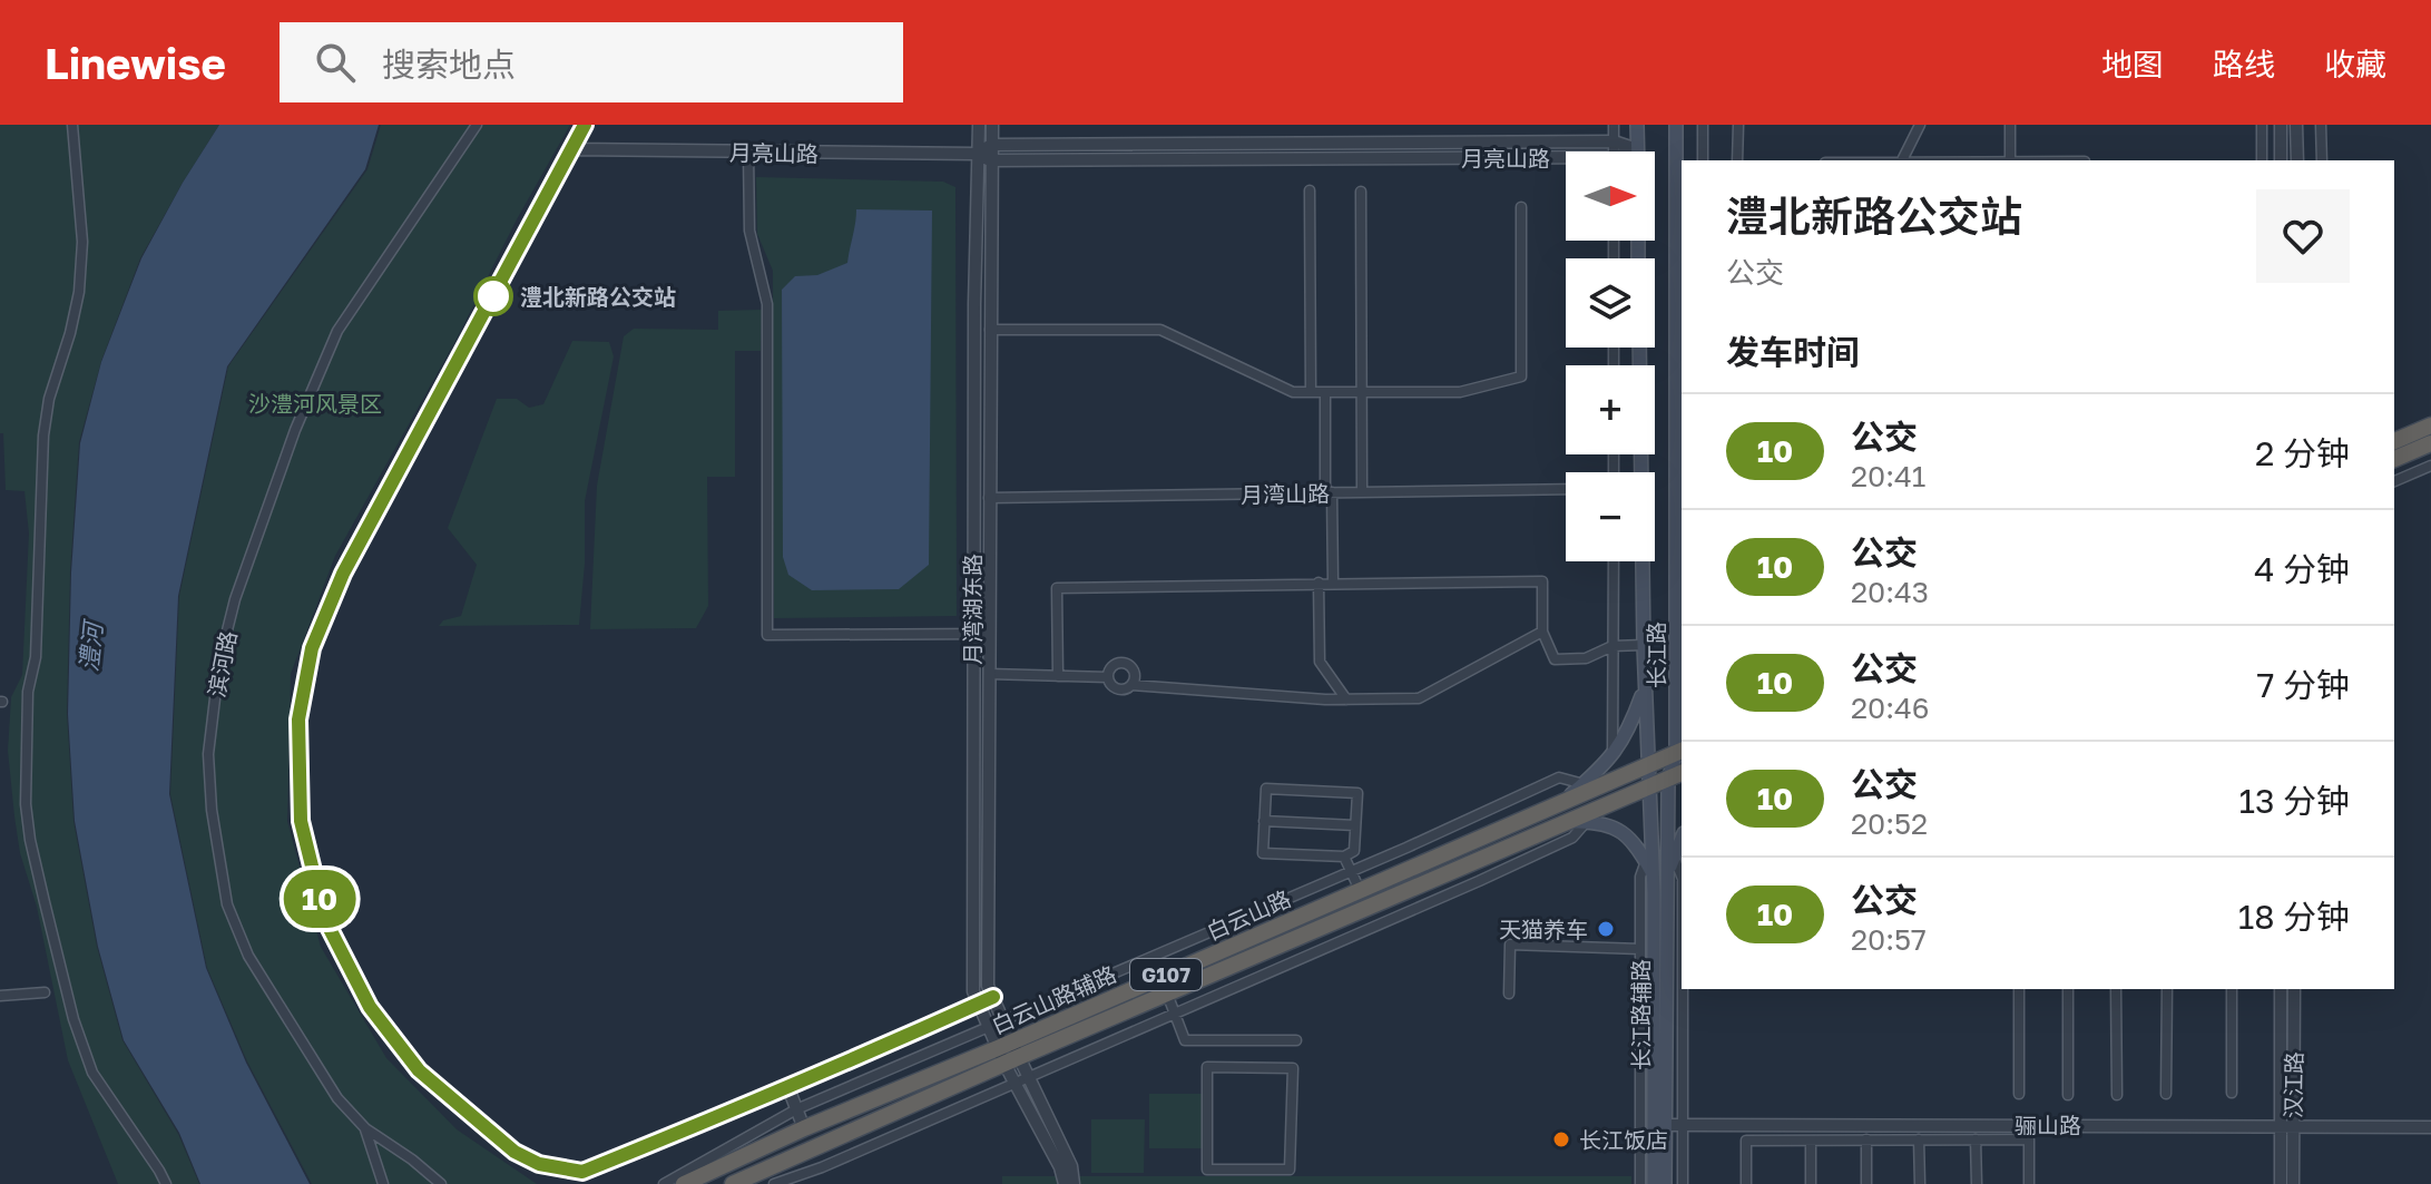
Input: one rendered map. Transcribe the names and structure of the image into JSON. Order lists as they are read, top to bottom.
{
  "streets": {
    "highway": ["白云山路", "G107"],
    "main road": ["长江路"],
    "street": [
      "月亮山路",
      "月湾山路",
      "月湾湖东路",
      "滨河路",
      "白云山路辅路",
      "长江路辅路",
      "汉江路",
      "骊山路"
    ]
  },
  "crossings": [
    ["月亮山路", "月湾湖东路"],
    ["月湾山路", "月湾湖东路"],
    ["月湾湖东路", "白云山路"],
    ["月湾湖东路", "白云山路辅路"],
    ["长江路", "白云山路"],
    ["长江路", "长江路辅路"],
    ["白云山路", "白云山路辅路"],
    ["长江路辅路", "骊山路"],
    ["汉江路", "骊山路"]
  ],
  "water": ["澧河"],
  "parks": ["沙澧河风景区"],
  "places": ["澧北新路公交站", "天猫养车", "长江饭店"],
  "lines": ["bus line 10"],
  "north": "right",
  "page": {
    "header": "Linewise",
    "search": "搜索地点",
    "nav": ["地图", "路线", "收藏"],
    "on_map": "10",
    "map_buttons": ["+", "−"],
    "heading": [
      ["澧北新路公交站", "公交"],
      "发车时间"
    ],
    "list": [
      {
        "mark": "10",
        "name": "公交",
        "note": "20:41",
        "value": "2 分钟"
      },
      {
        "mark": "10",
        "name": "公交",
        "note": "20:43",
        "value": "4 分钟"
      },
      {
        "mark": "10",
        "name": "公交",
        "note": "20:46",
        "value": "7 分钟"
      },
      {
        "mark": "10",
        "name": "公交",
        "note": "20:52",
        "value": "13 分钟"
      },
      {
        "mark": "10",
        "name": "公交",
        "note": "20:57",
        "value": "18 分钟"
      }
    ]
  }
}
